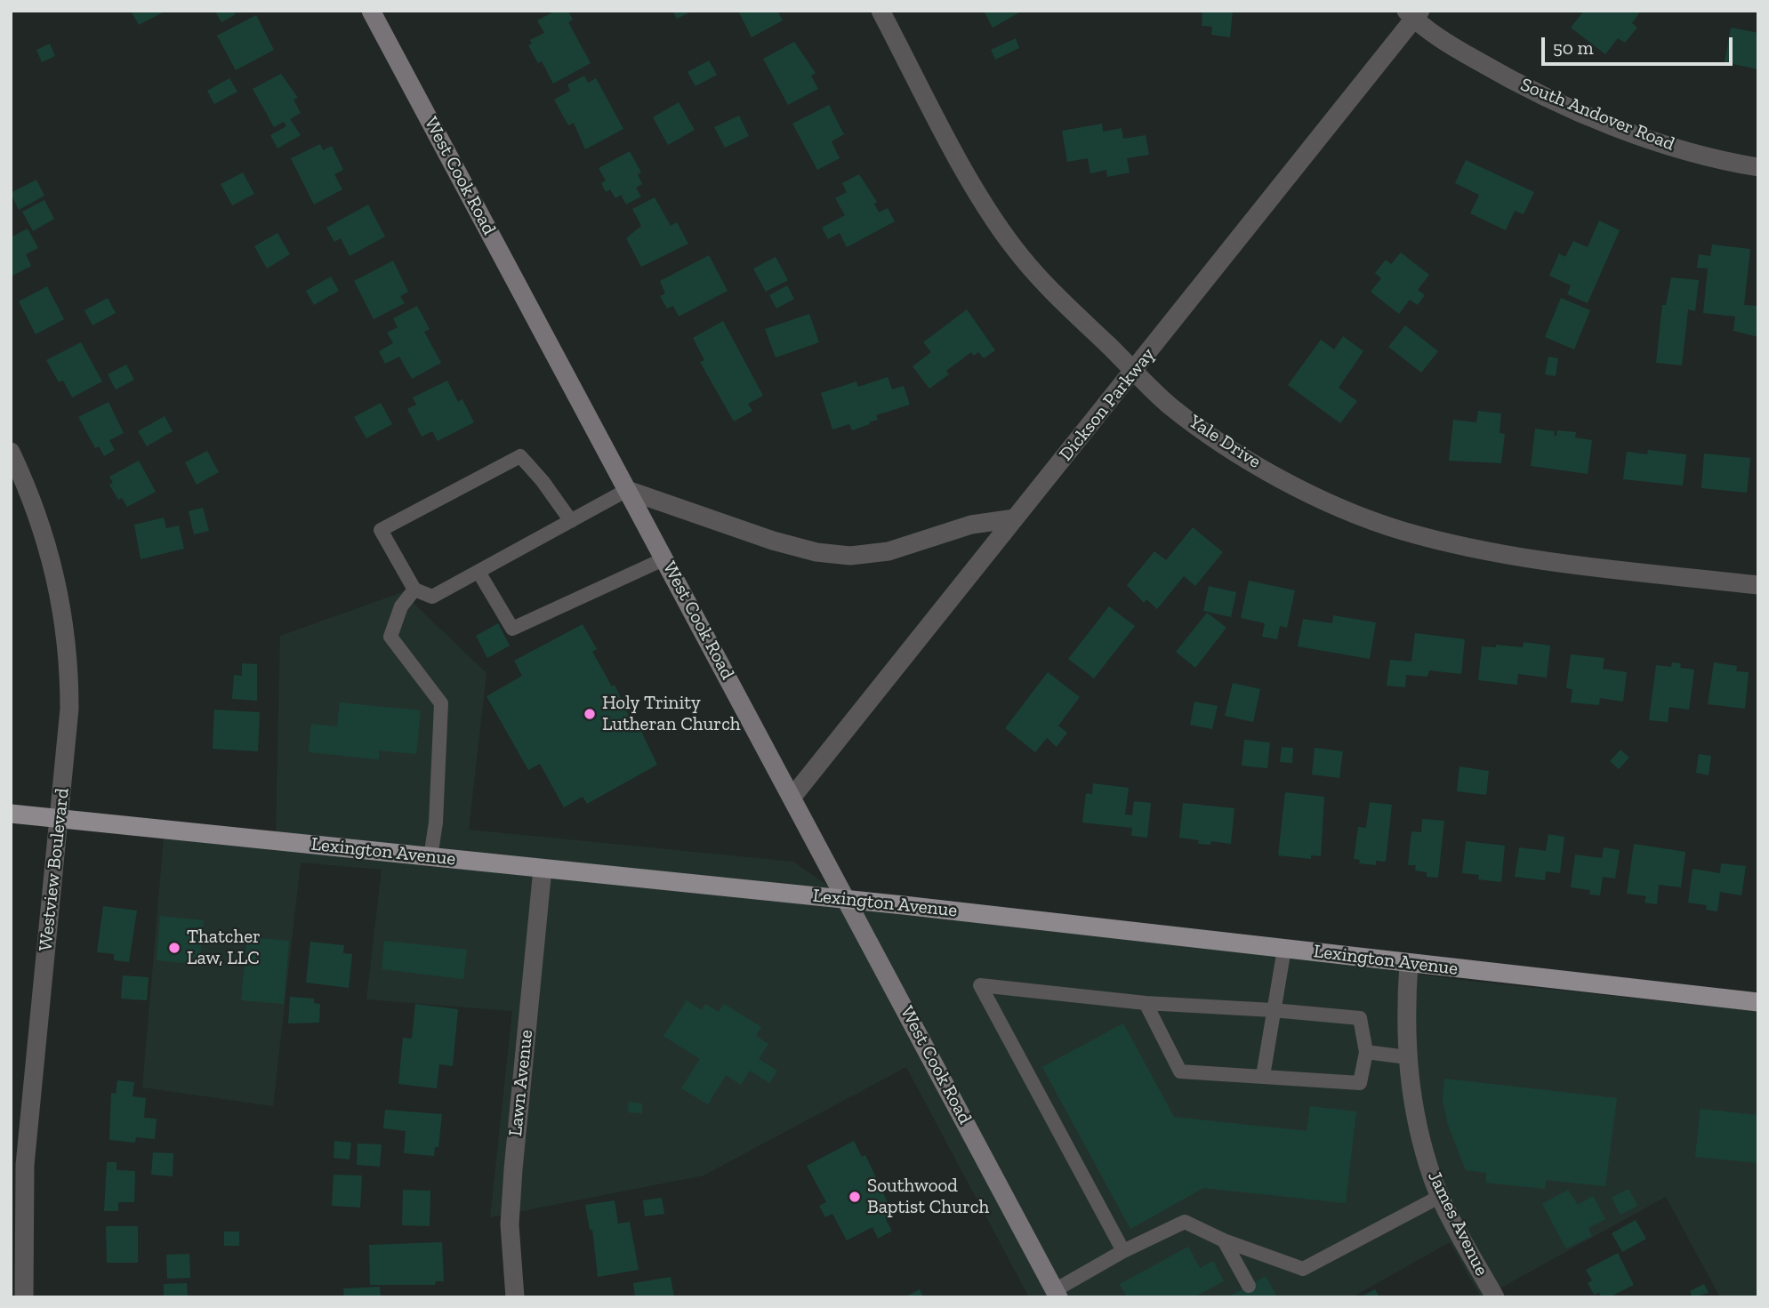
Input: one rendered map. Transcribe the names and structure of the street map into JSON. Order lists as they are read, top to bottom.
{
  "streets": {
    "main road": ["West Cook Road", "Lexington Avenue"],
    "street": [
      "South Andover Road",
      "Dickson Parkway",
      "Yale Drive",
      "Westview Boulevard",
      "Lawn Avenue",
      "James Avenue"
    ]
  },
  "crossings": [
    ["South Andover Road", "Dickson Parkway"],
    ["West Cook Road", "Dickson Parkway"],
    ["West Cook Road", "Lexington Avenue"],
    ["Dickson Parkway", "Yale Drive"],
    ["Lexington Avenue", "Westview Boulevard"],
    ["Lexington Avenue", "Lawn Avenue"],
    ["Lexington Avenue", "James Avenue"]
  ],
  "places": ["Holy Trinity Lutheran Church", "Thatcher Law, LLC", "Southwood Baptist Church"],
  "scale_bar": "50 m"
}
